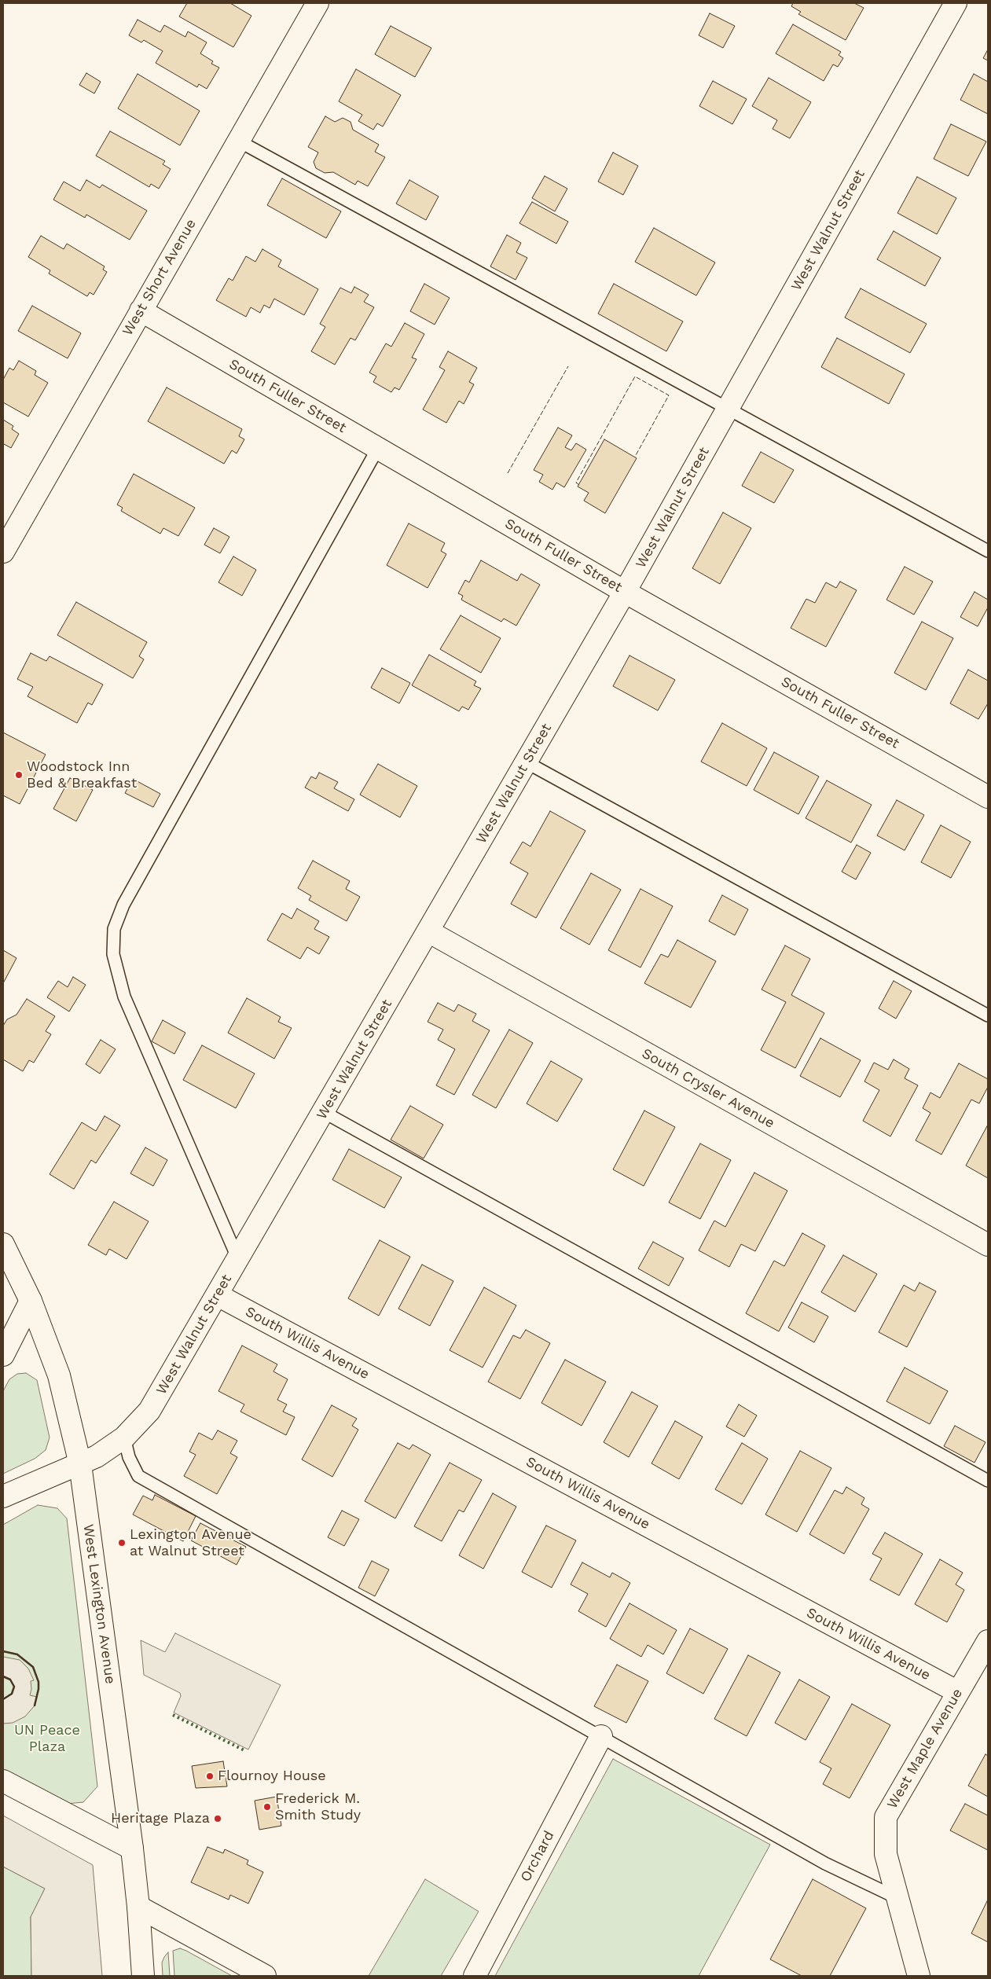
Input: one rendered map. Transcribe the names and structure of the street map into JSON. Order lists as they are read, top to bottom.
{
  "streets": {
    "street": [
      "West Walnut Street",
      "West Short Avenue",
      "South Fuller Street",
      "South Crysler Avenue",
      "South Willis Avenue",
      "West Lexington Avenue",
      "West Maple Avenue",
      "Orchard"
    ]
  },
  "crossings": [
    ["West Walnut Street", "South Fuller Street"],
    ["West Walnut Street", "South Crysler Avenue"],
    ["West Walnut Street", "South Willis Avenue"],
    ["West Walnut Street", "West Lexington Avenue"],
    ["West Short Avenue", "South Fuller Street"],
    ["South Willis Avenue", "West Maple Avenue"]
  ],
  "parks": ["UN Peace Plaza"],
  "places": [
    "Woodstock Inn Bed & Breakfast",
    "Lexington Avenue at Walnut Street",
    "Flournoy House",
    "Frederick M. Smith Study",
    "Heritage Plaza"
  ]
}
